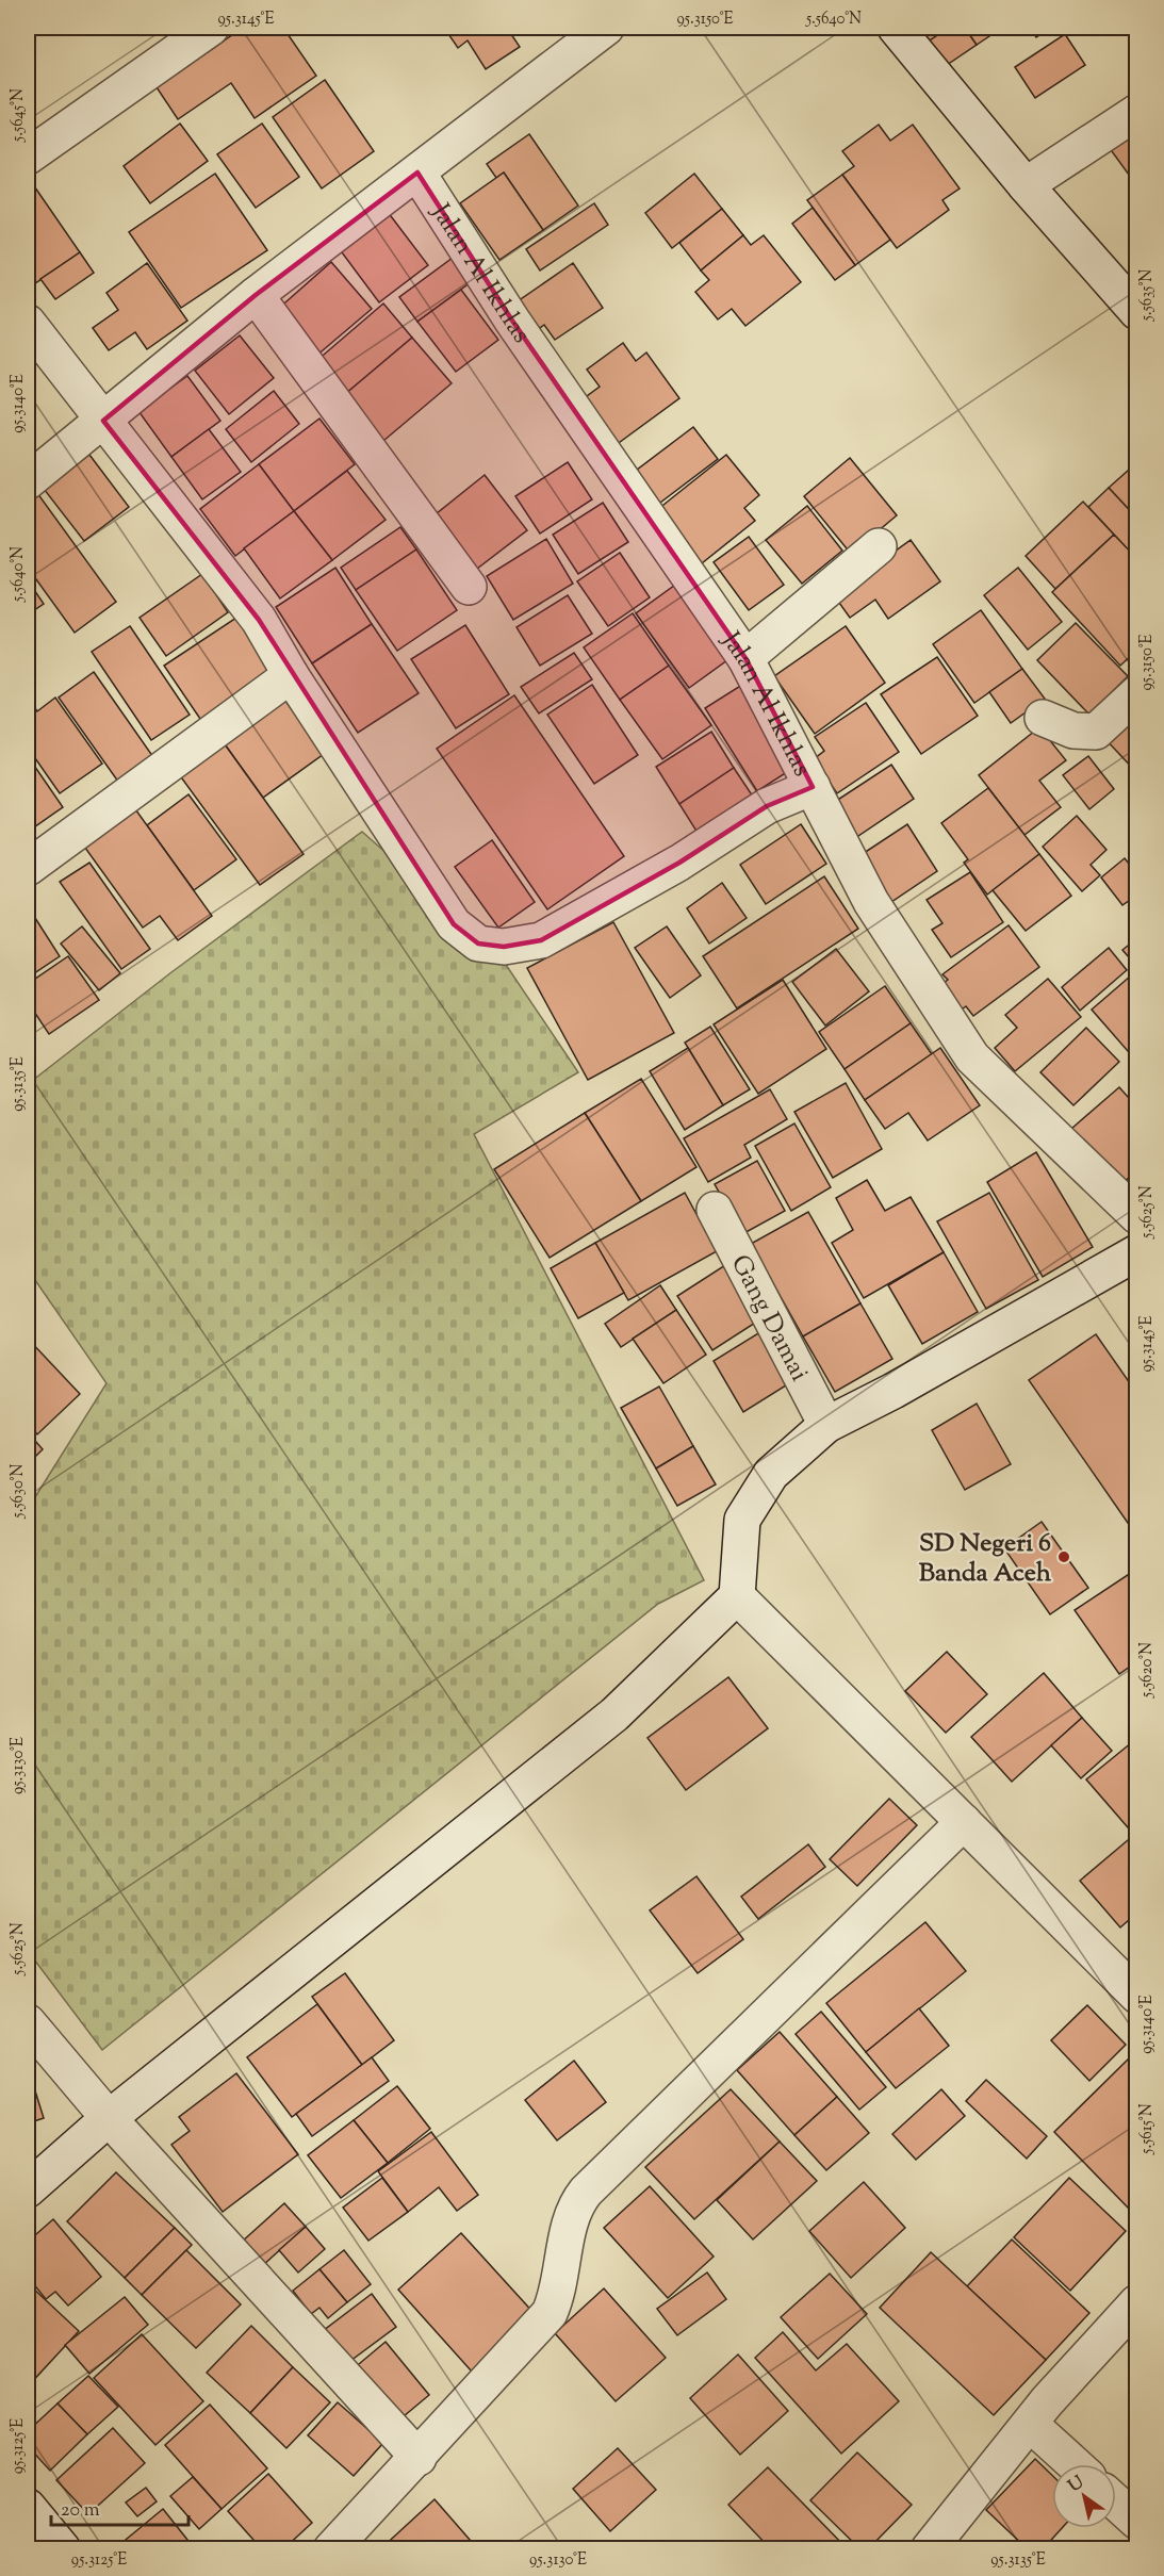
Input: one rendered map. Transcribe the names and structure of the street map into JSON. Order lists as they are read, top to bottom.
{
  "streets": {
    "street": ["Jalan Al Ikhlas", "Gang Damai"]
  },
  "places": ["SD Negeri 6 Banda Aceh"],
  "scale_bar": "20 m",
  "north": "top left",
  "coordinates": [
    "95.3145°E",
    "95.3150°E",
    "5.5640°N",
    "5.5645°N",
    "5.5635°N",
    "95.3140°E",
    "95.3135°E",
    "5.5625°N",
    "5.5630°N",
    "5.5620°N",
    "95.3130°E",
    "5.5615°N",
    "95.3125°E"
  ]
}
